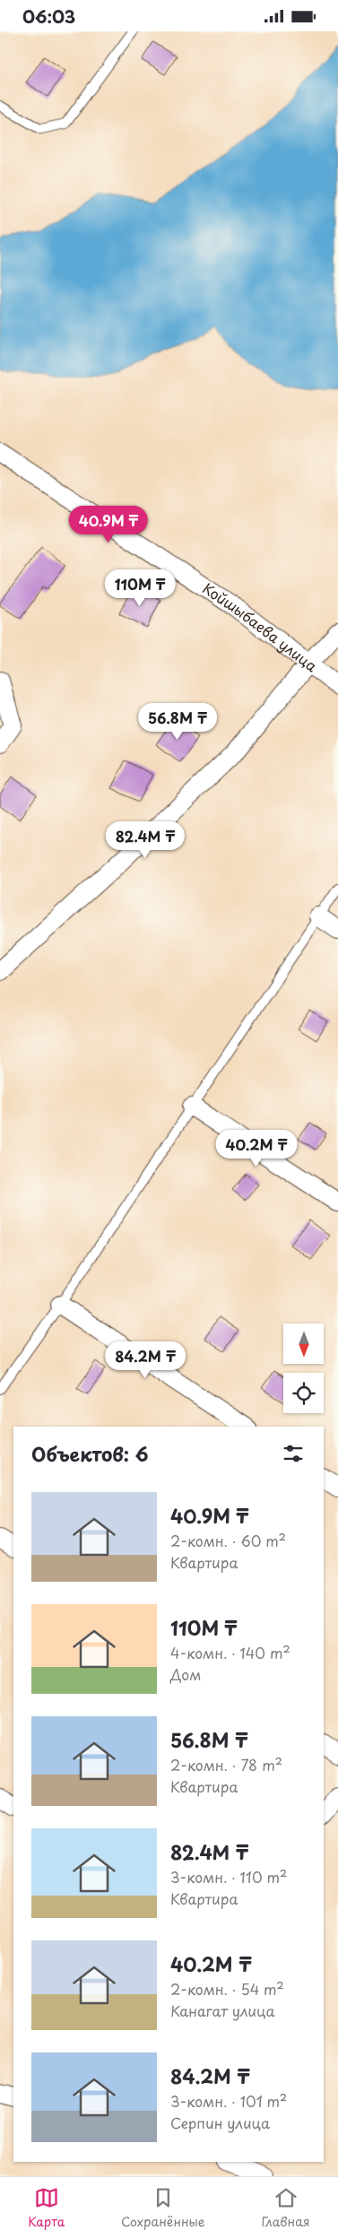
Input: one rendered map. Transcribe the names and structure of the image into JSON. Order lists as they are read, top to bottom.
{
  "streets": {
    "street": ["Койшыбаева улица"]
  },
  "north": "bottom",
  "page": {
    "status": "06:03",
    "price": [
      "40.9M ₸",
      "110M ₸",
      "56.8M ₸",
      "82.4M ₸",
      "40.2M ₸",
      "84.2M ₸"
    ],
    "heading": "Объектов: 6",
    "list": [
      {
        "name": "40.9M ₸",
        "note": "2-комн. · 60 m² · Квартира"
      },
      {
        "name": "110M ₸",
        "note": "4-комн. · 140 m² · Дом"
      },
      {
        "name": "56.8M ₸",
        "note": "2-комн. · 78 m² · Квартира"
      },
      {
        "name": "82.4M ₸",
        "note": "3-комн. · 110 m² · Квартира"
      },
      {
        "name": "40.2M ₸",
        "note": "2-комн. · 54 m² · Канагат улица"
      },
      {
        "name": "84.2M ₸",
        "note": "3-комн. · 101 m² · Серпин улица"
      }
    ],
    "tabs": ["Карта", "Сохранённые", "Главная"]
  }
}
